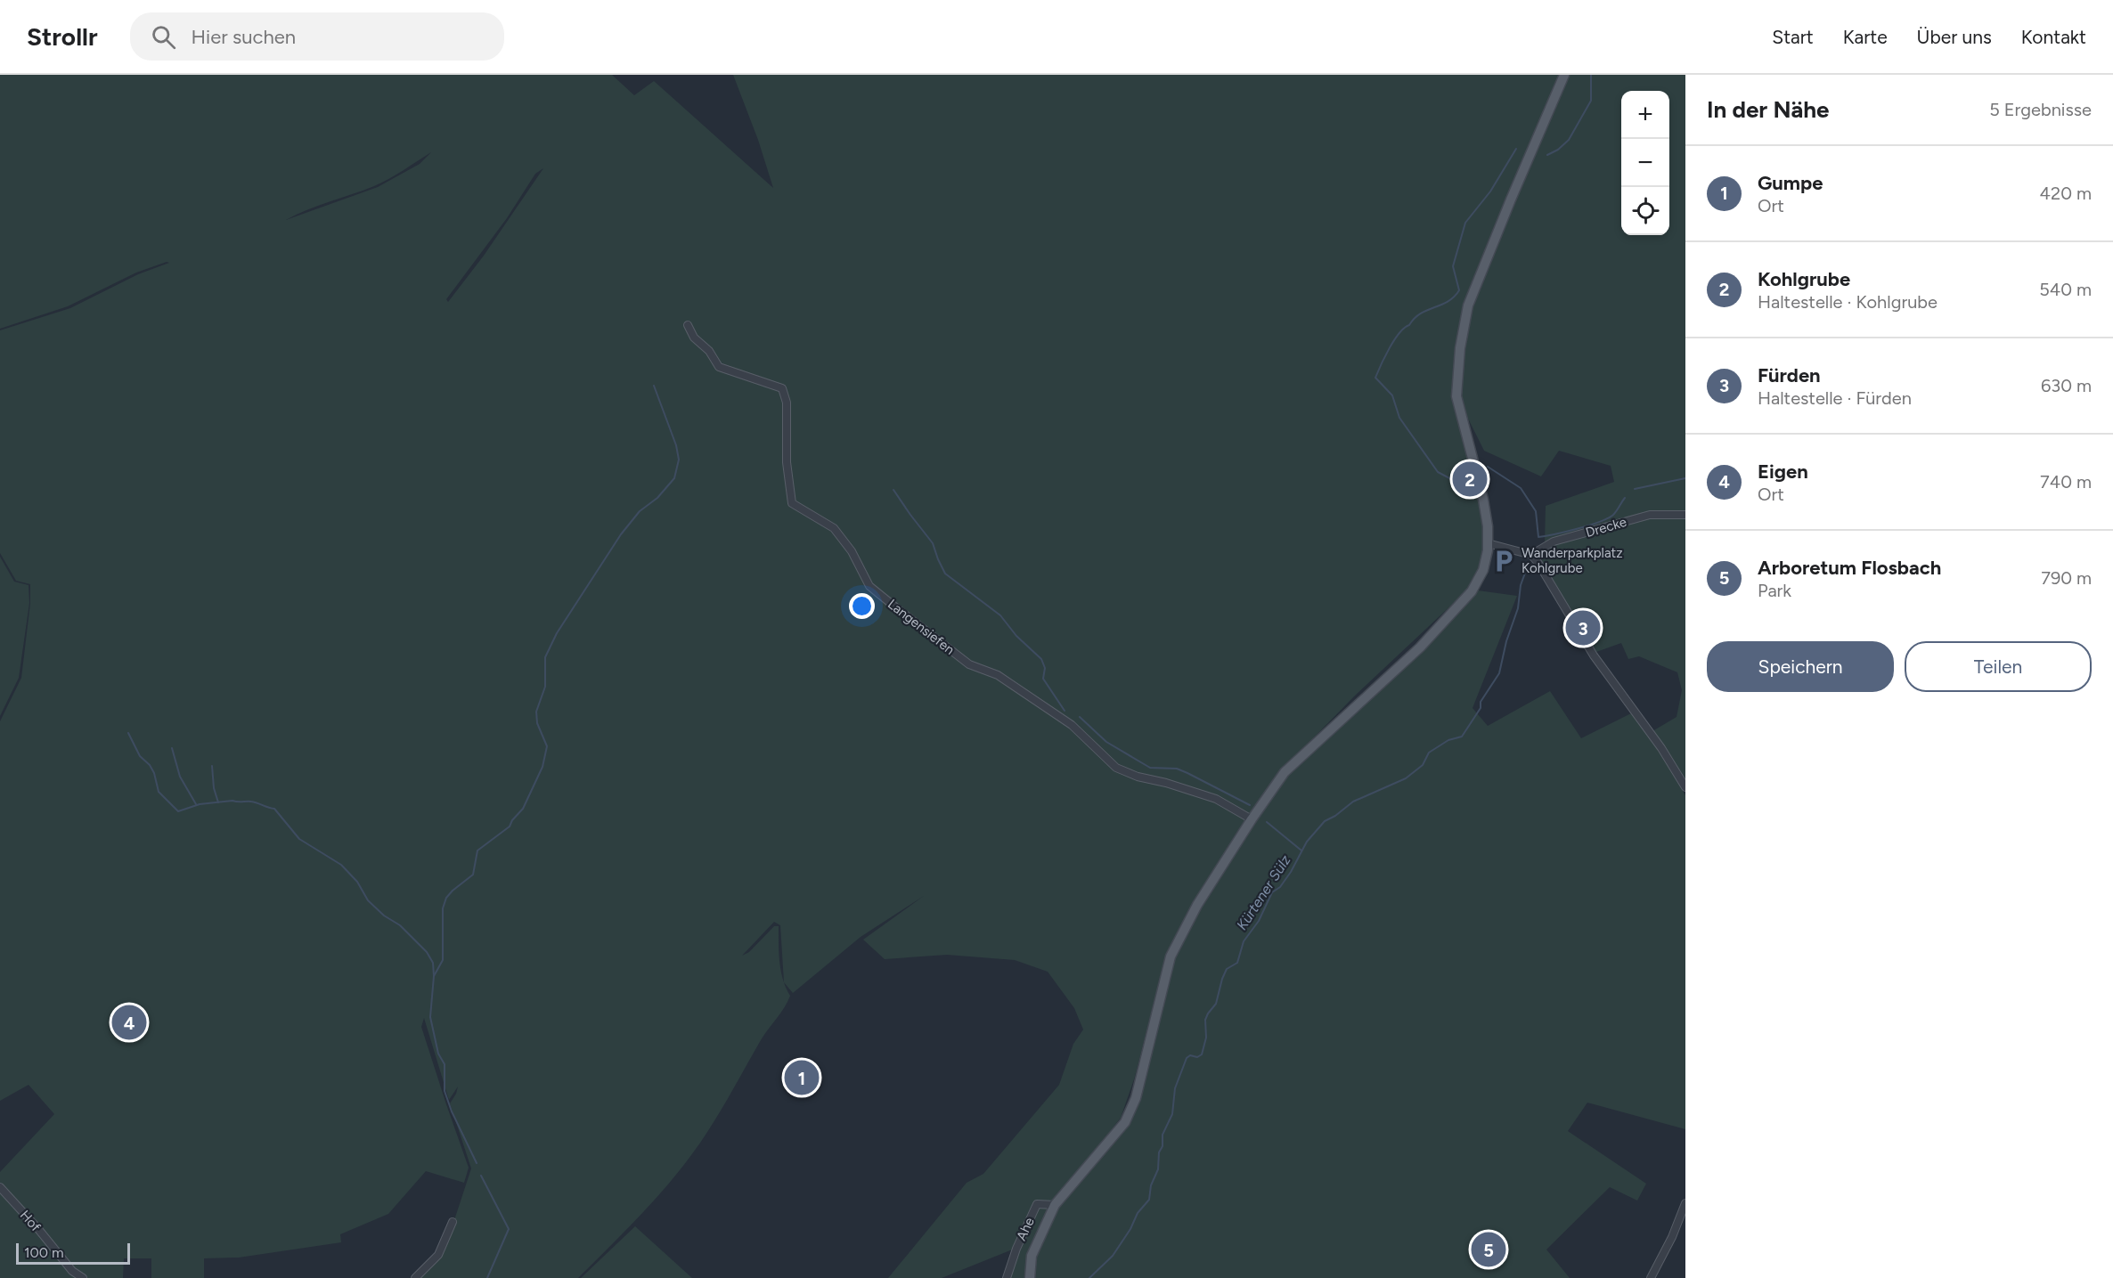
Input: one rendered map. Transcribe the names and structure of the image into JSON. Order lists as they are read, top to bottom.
{
  "streets": {
    "street": [
      "Drecke",
      "Langensiefen",
      "Hof",
      "Ahe"
    ]
  },
  "water": ["Kürtener Sülz"],
  "places": {
    "parking": ["Wanderparkplatz Kohlgrube"]
  },
  "scale_bar": "100 m",
  "page": {
    "header": "Strollr",
    "search": "Hier suchen",
    "nav": [
      "Start",
      "Karte",
      "Über uns",
      "Kontakt"
    ],
    "heading": ["In der Nähe", "5 Ergebnisse"],
    "map_buttons": ["+", "−"],
    "list": [
      {
        "mark": "1",
        "name": "Gumpe",
        "note": "Ort",
        "value": "420 m"
      },
      {
        "mark": "2",
        "name": "Kohlgrube",
        "note": "Haltestelle · Kohlgrube",
        "value": "540 m"
      },
      {
        "mark": "3",
        "name": "Fürden",
        "note": "Haltestelle · Fürden",
        "value": "630 m"
      },
      {
        "mark": "4",
        "name": "Eigen",
        "note": "Ort",
        "value": "740 m"
      },
      {
        "mark": "5",
        "name": "Arboretum Flosbach",
        "note": "Park",
        "value": "790 m"
      }
    ],
    "pins": [
      "2",
      "3",
      "4",
      "1",
      "5"
    ],
    "buttons": ["Speichern", "Teilen"],
    "scale": "100 m"
  }
}
